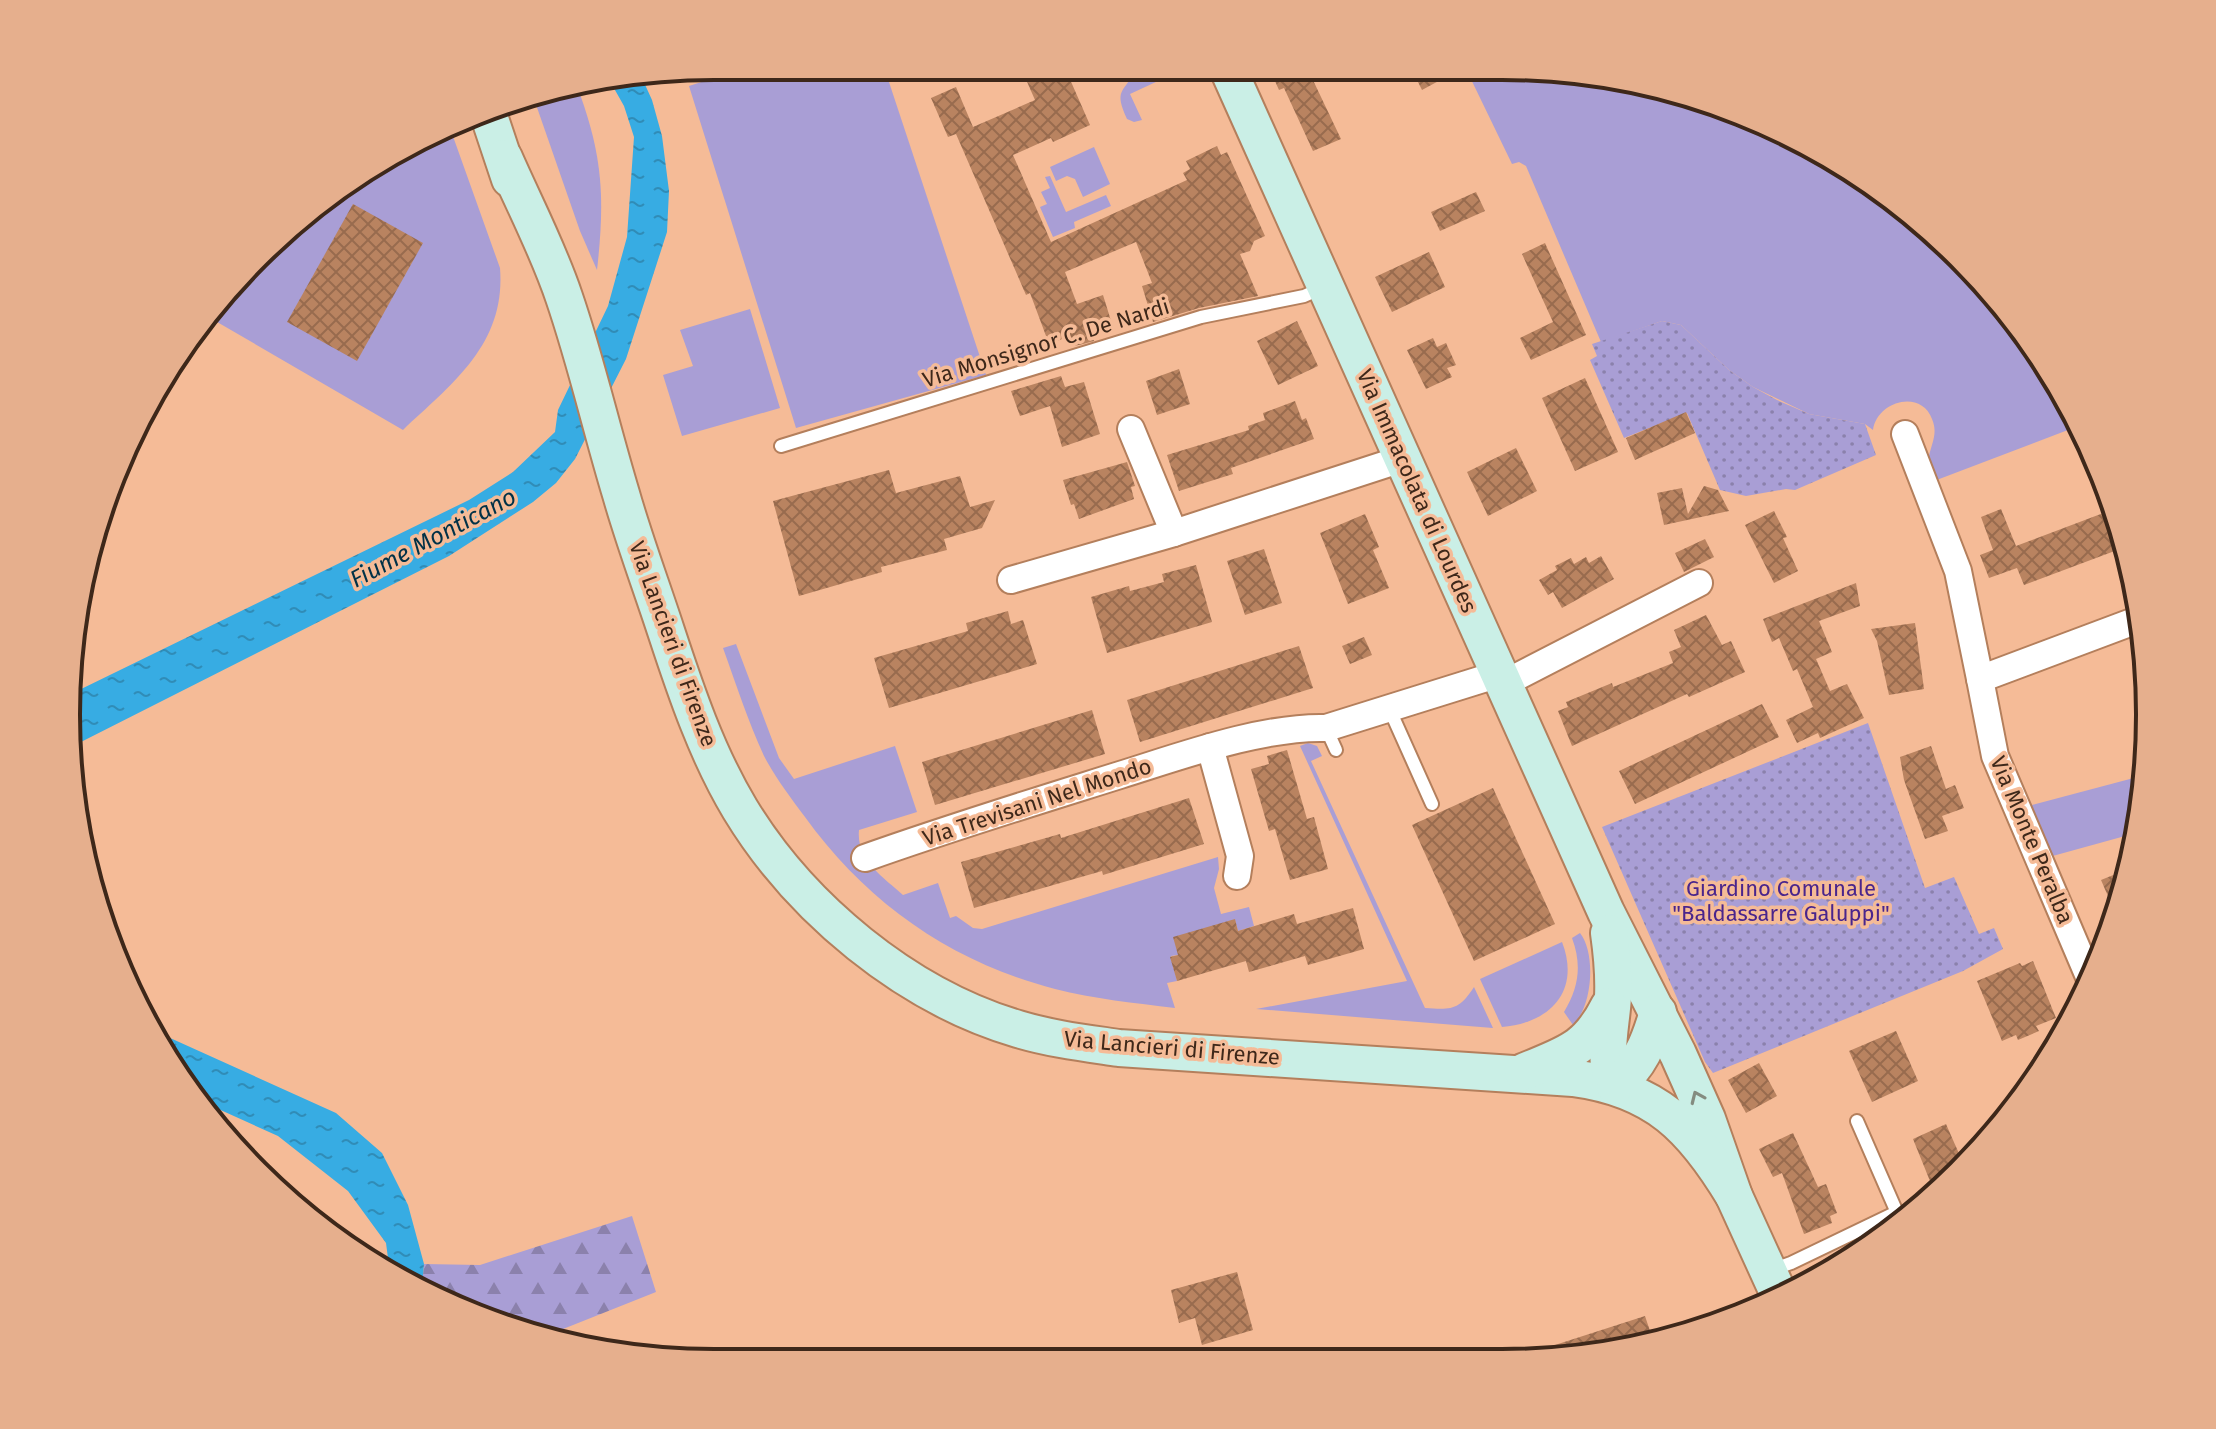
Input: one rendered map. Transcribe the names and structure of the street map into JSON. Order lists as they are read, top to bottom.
{
  "streets": {
    "main road": ["Via Immacolata di Lourdes", "Via Lancieri di Firenze"],
    "street": ["Via Trevisani Nel Mondo", "Via Monte Peralba"],
    "lane": ["Via Monsignor C. De Nardi"]
  },
  "crossings": [
    ["Via Monsignor C. De Nardi", "Via Immacolata di Lourdes"],
    ["Via Immacolata di Lourdes", "Via Lancieri di Firenze"],
    ["Via Immacolata di Lourdes", "Via Trevisani Nel Mondo"]
  ],
  "water": ["Fiume Monticano"],
  "parks": ["Giardino Comunale \"Baldassarre Galuppi\""]
}
